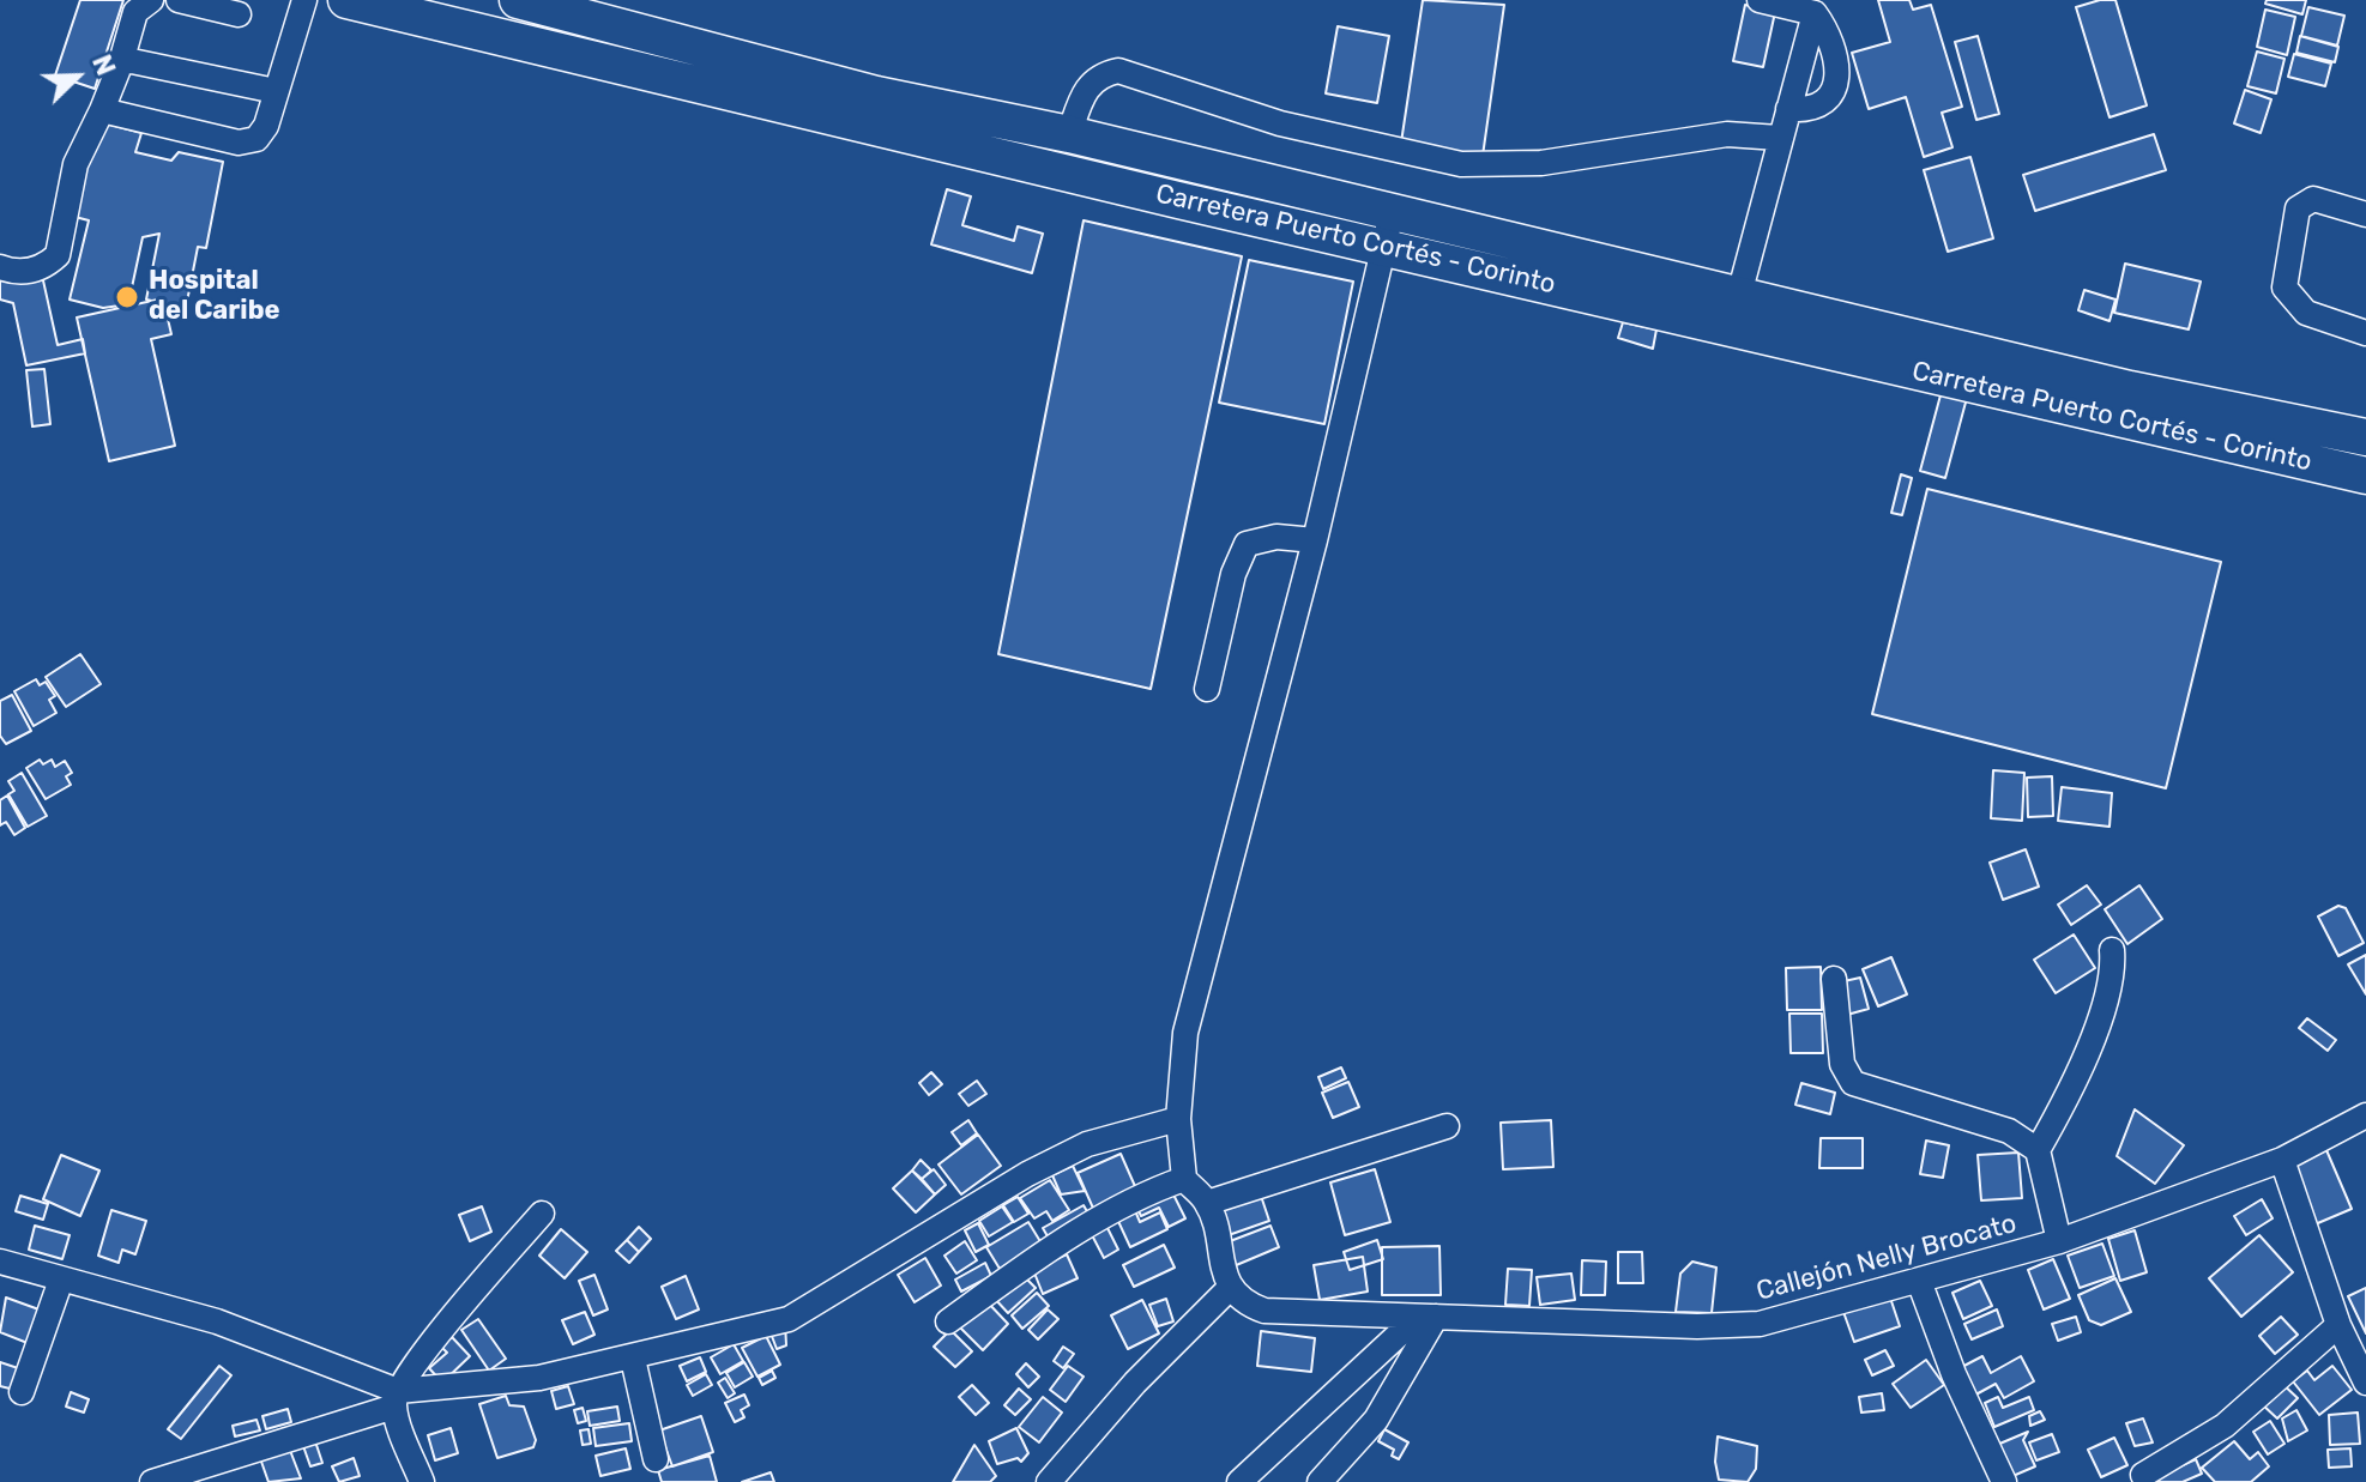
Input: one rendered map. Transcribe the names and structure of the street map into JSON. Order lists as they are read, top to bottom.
{
  "streets": {
    "highway": ["Carretera Puerto Cortés - Corinto"],
    "street": ["Callejón Nelly Brocato"]
  },
  "places": ["Hospital del Caribe"],
  "north": "top right"
}
